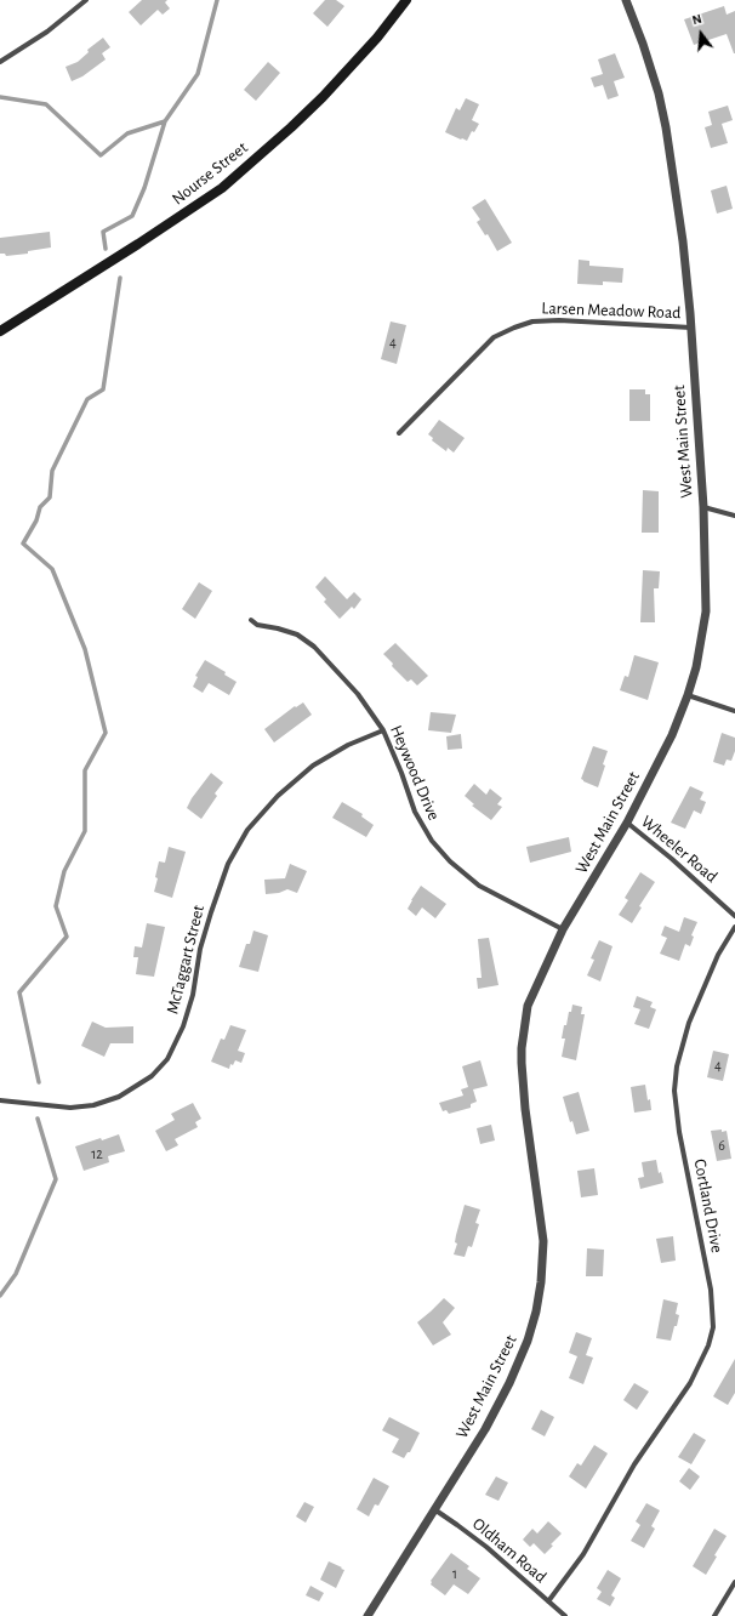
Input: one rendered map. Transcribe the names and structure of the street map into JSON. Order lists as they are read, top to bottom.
{
  "streets": {
    "main road": ["Nourse Street"],
    "street": [
      "Larsen Meadow Road",
      "West Main Street",
      "Heywood Drive",
      "Wheeler Road",
      "McTaggart Street",
      "Cortland Drive",
      "Oldham Road"
    ]
  },
  "crossings": [
    ["Larsen Meadow Road", "West Main Street"],
    ["West Main Street", "Heywood Drive"],
    ["West Main Street", "Wheeler Road"],
    ["West Main Street", "Oldham Road"],
    ["Heywood Drive", "McTaggart Street"],
    ["Cortland Drive", "Oldham Road"]
  ],
  "house_numbers": [
    "4",
    "4",
    "6",
    "12",
    "1"
  ],
  "north": "top"
}
